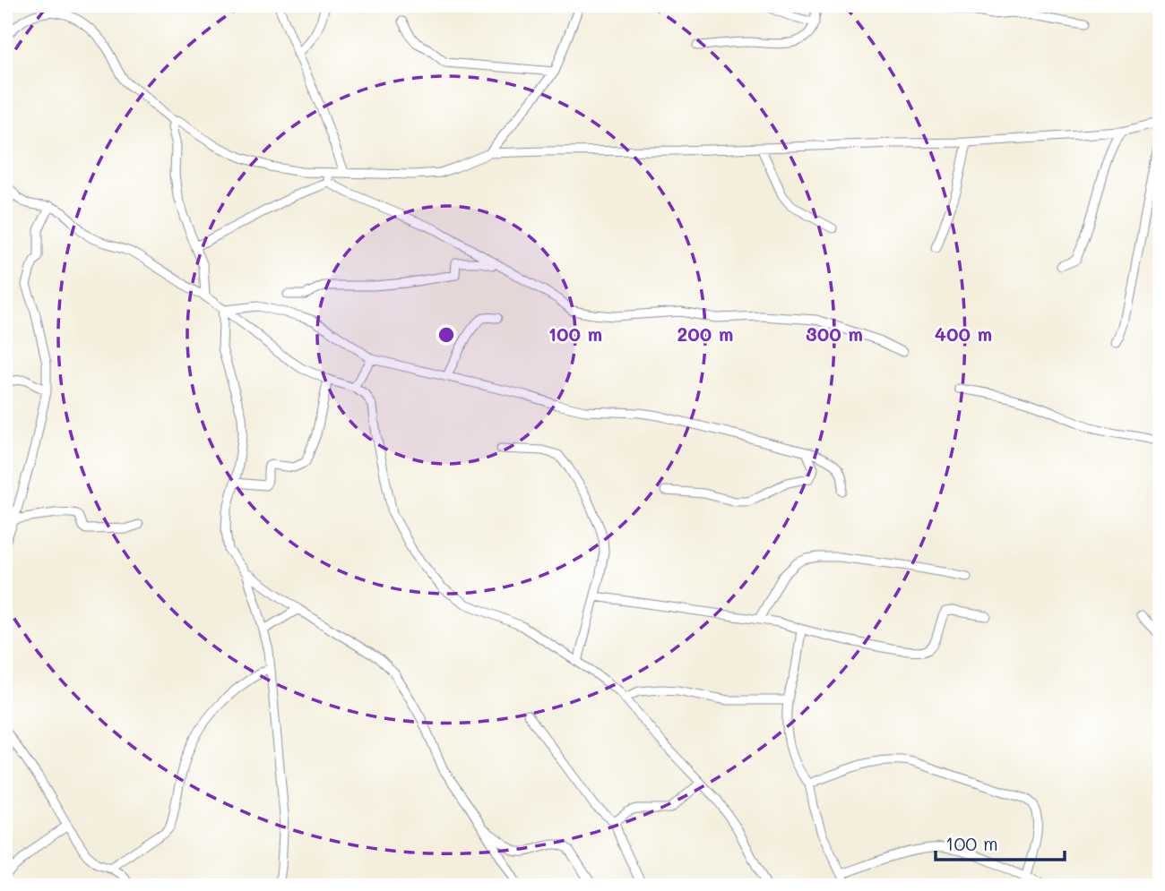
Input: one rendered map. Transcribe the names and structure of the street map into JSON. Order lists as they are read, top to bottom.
{
  "scale_bar": "100 m",
  "rings": [
    "100 m",
    "200 m",
    "300 m",
    "400 m"
  ]
}
